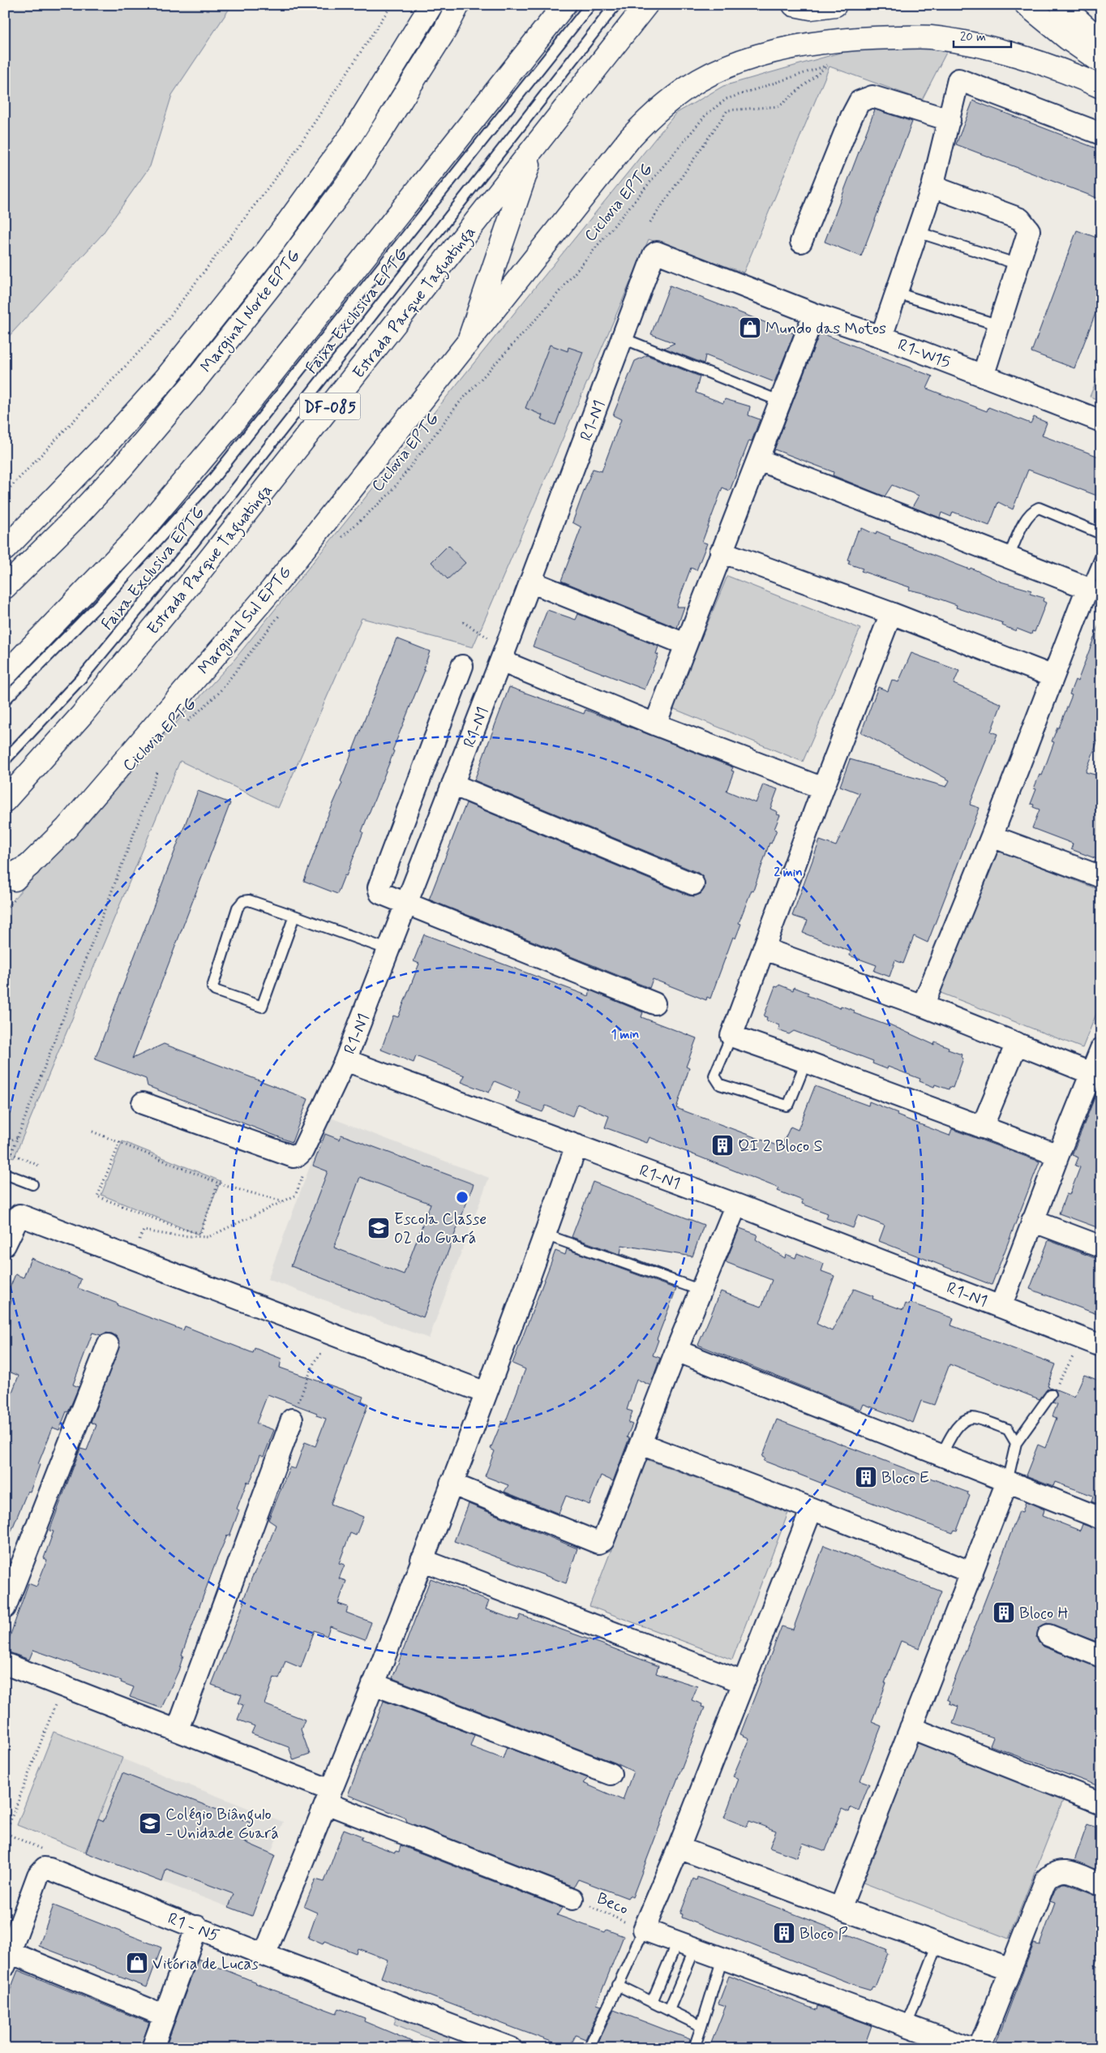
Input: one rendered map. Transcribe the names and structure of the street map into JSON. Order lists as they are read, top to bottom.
{
  "streets": {
    "main road": [
      "Estrada Parque Taguatinga",
      "Marginal Norte EPTG",
      "DF-085",
      "Marginal Sul EPTG"
    ],
    "street": ["R1-W15", "R1-N1", "R1 - N5"],
    "lane": ["Faixa Exclusiva EPTG"],
    "path": ["Ciclovia EPTG", "Beco"]
  },
  "crossings": [
    ["R1-W15", "R1-N1"]
  ],
  "places": {
    "shop": ["Mundo das Motos", "Vitória de Lucas"],
    "building": [
      "QI 2 Bloco S",
      "Bloco E",
      "Bloco H",
      "Bloco P"
    ],
    "school or university": ["Escola Classe 02 do Guará", "Colégio Biângulo - Unidade Guará"]
  },
  "scale_bar": "20 m",
  "rings": ["2 min", "1 min"]
}
